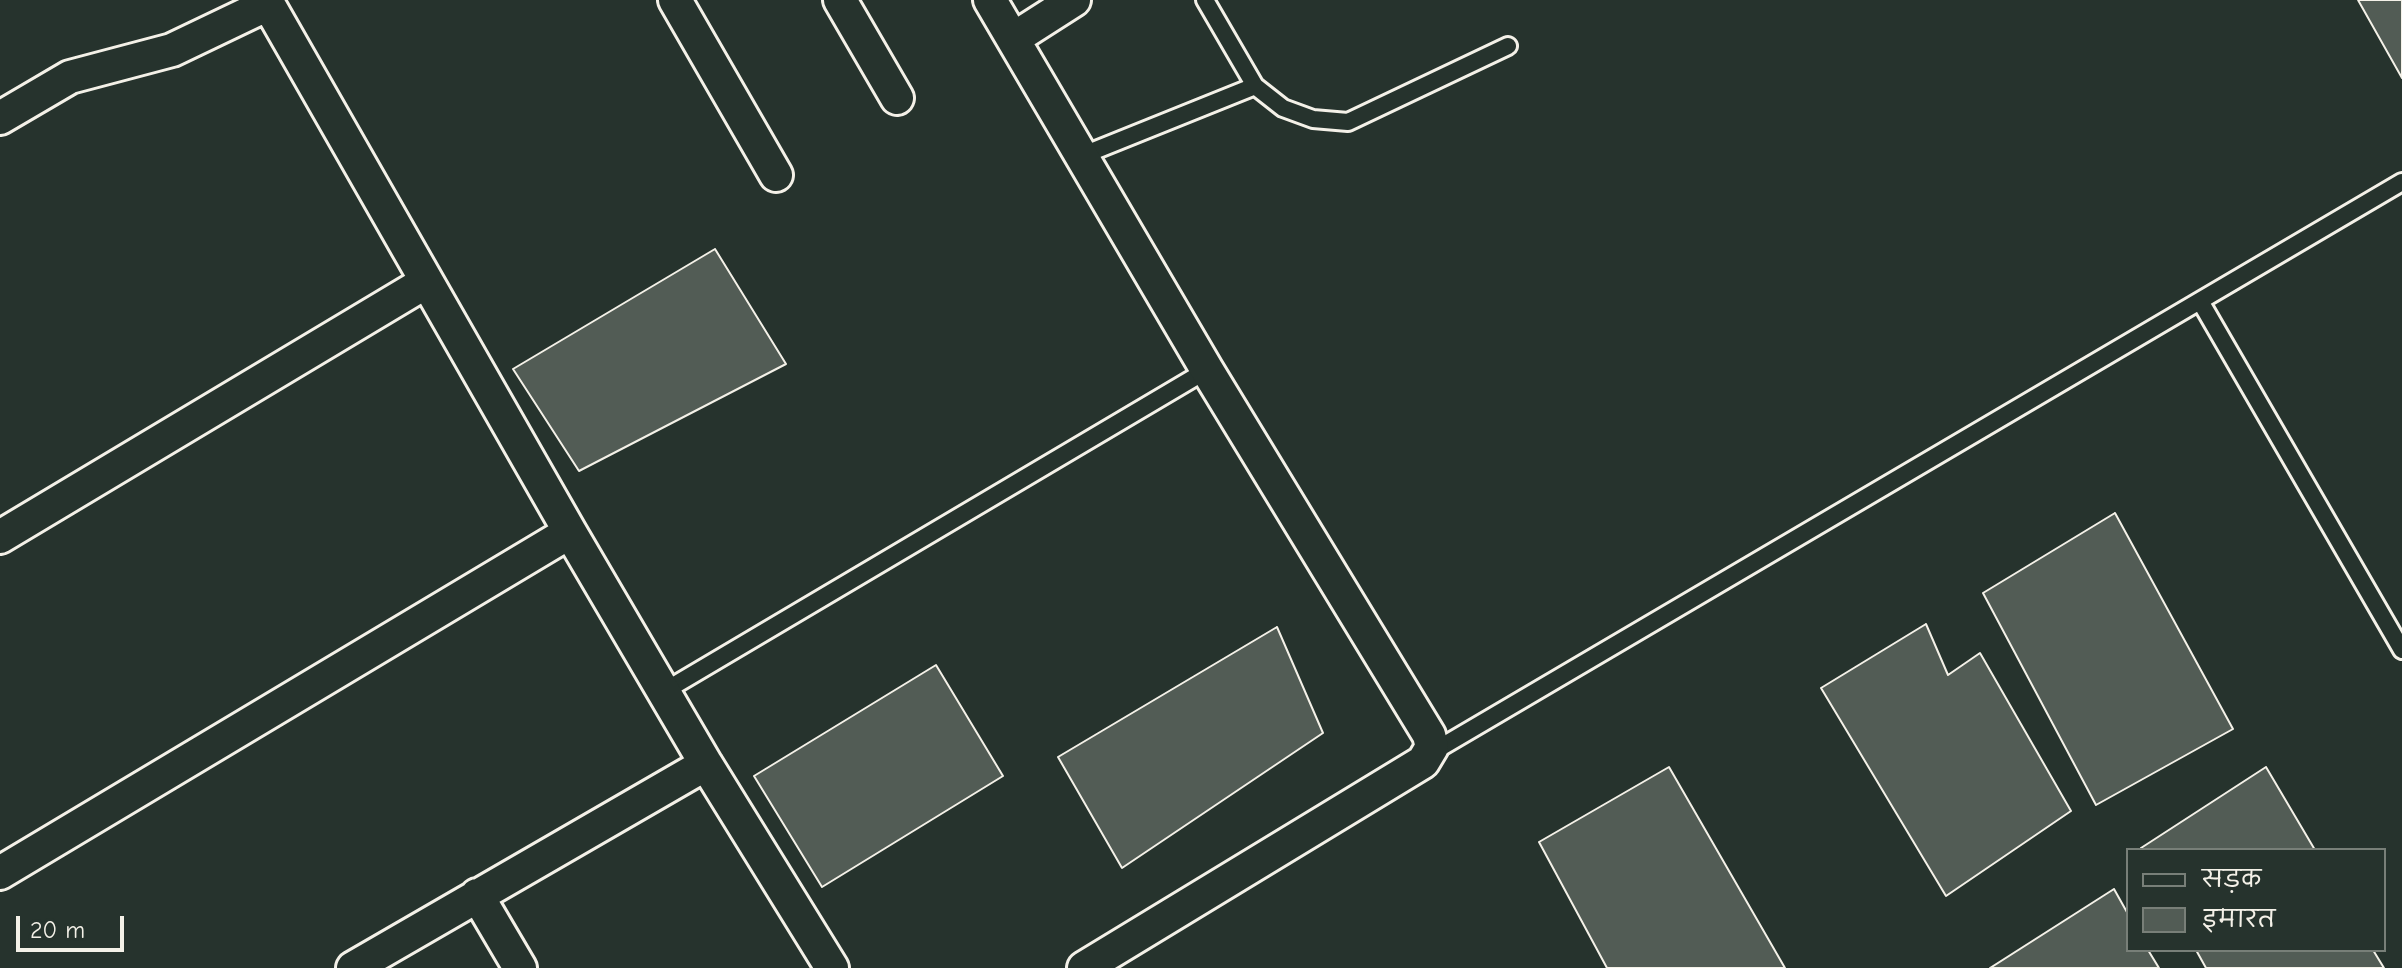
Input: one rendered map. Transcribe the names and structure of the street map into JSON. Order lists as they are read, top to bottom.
{
  "legend": ["सड़क", "इमारत"],
  "scale_bar": "20 m"
}
